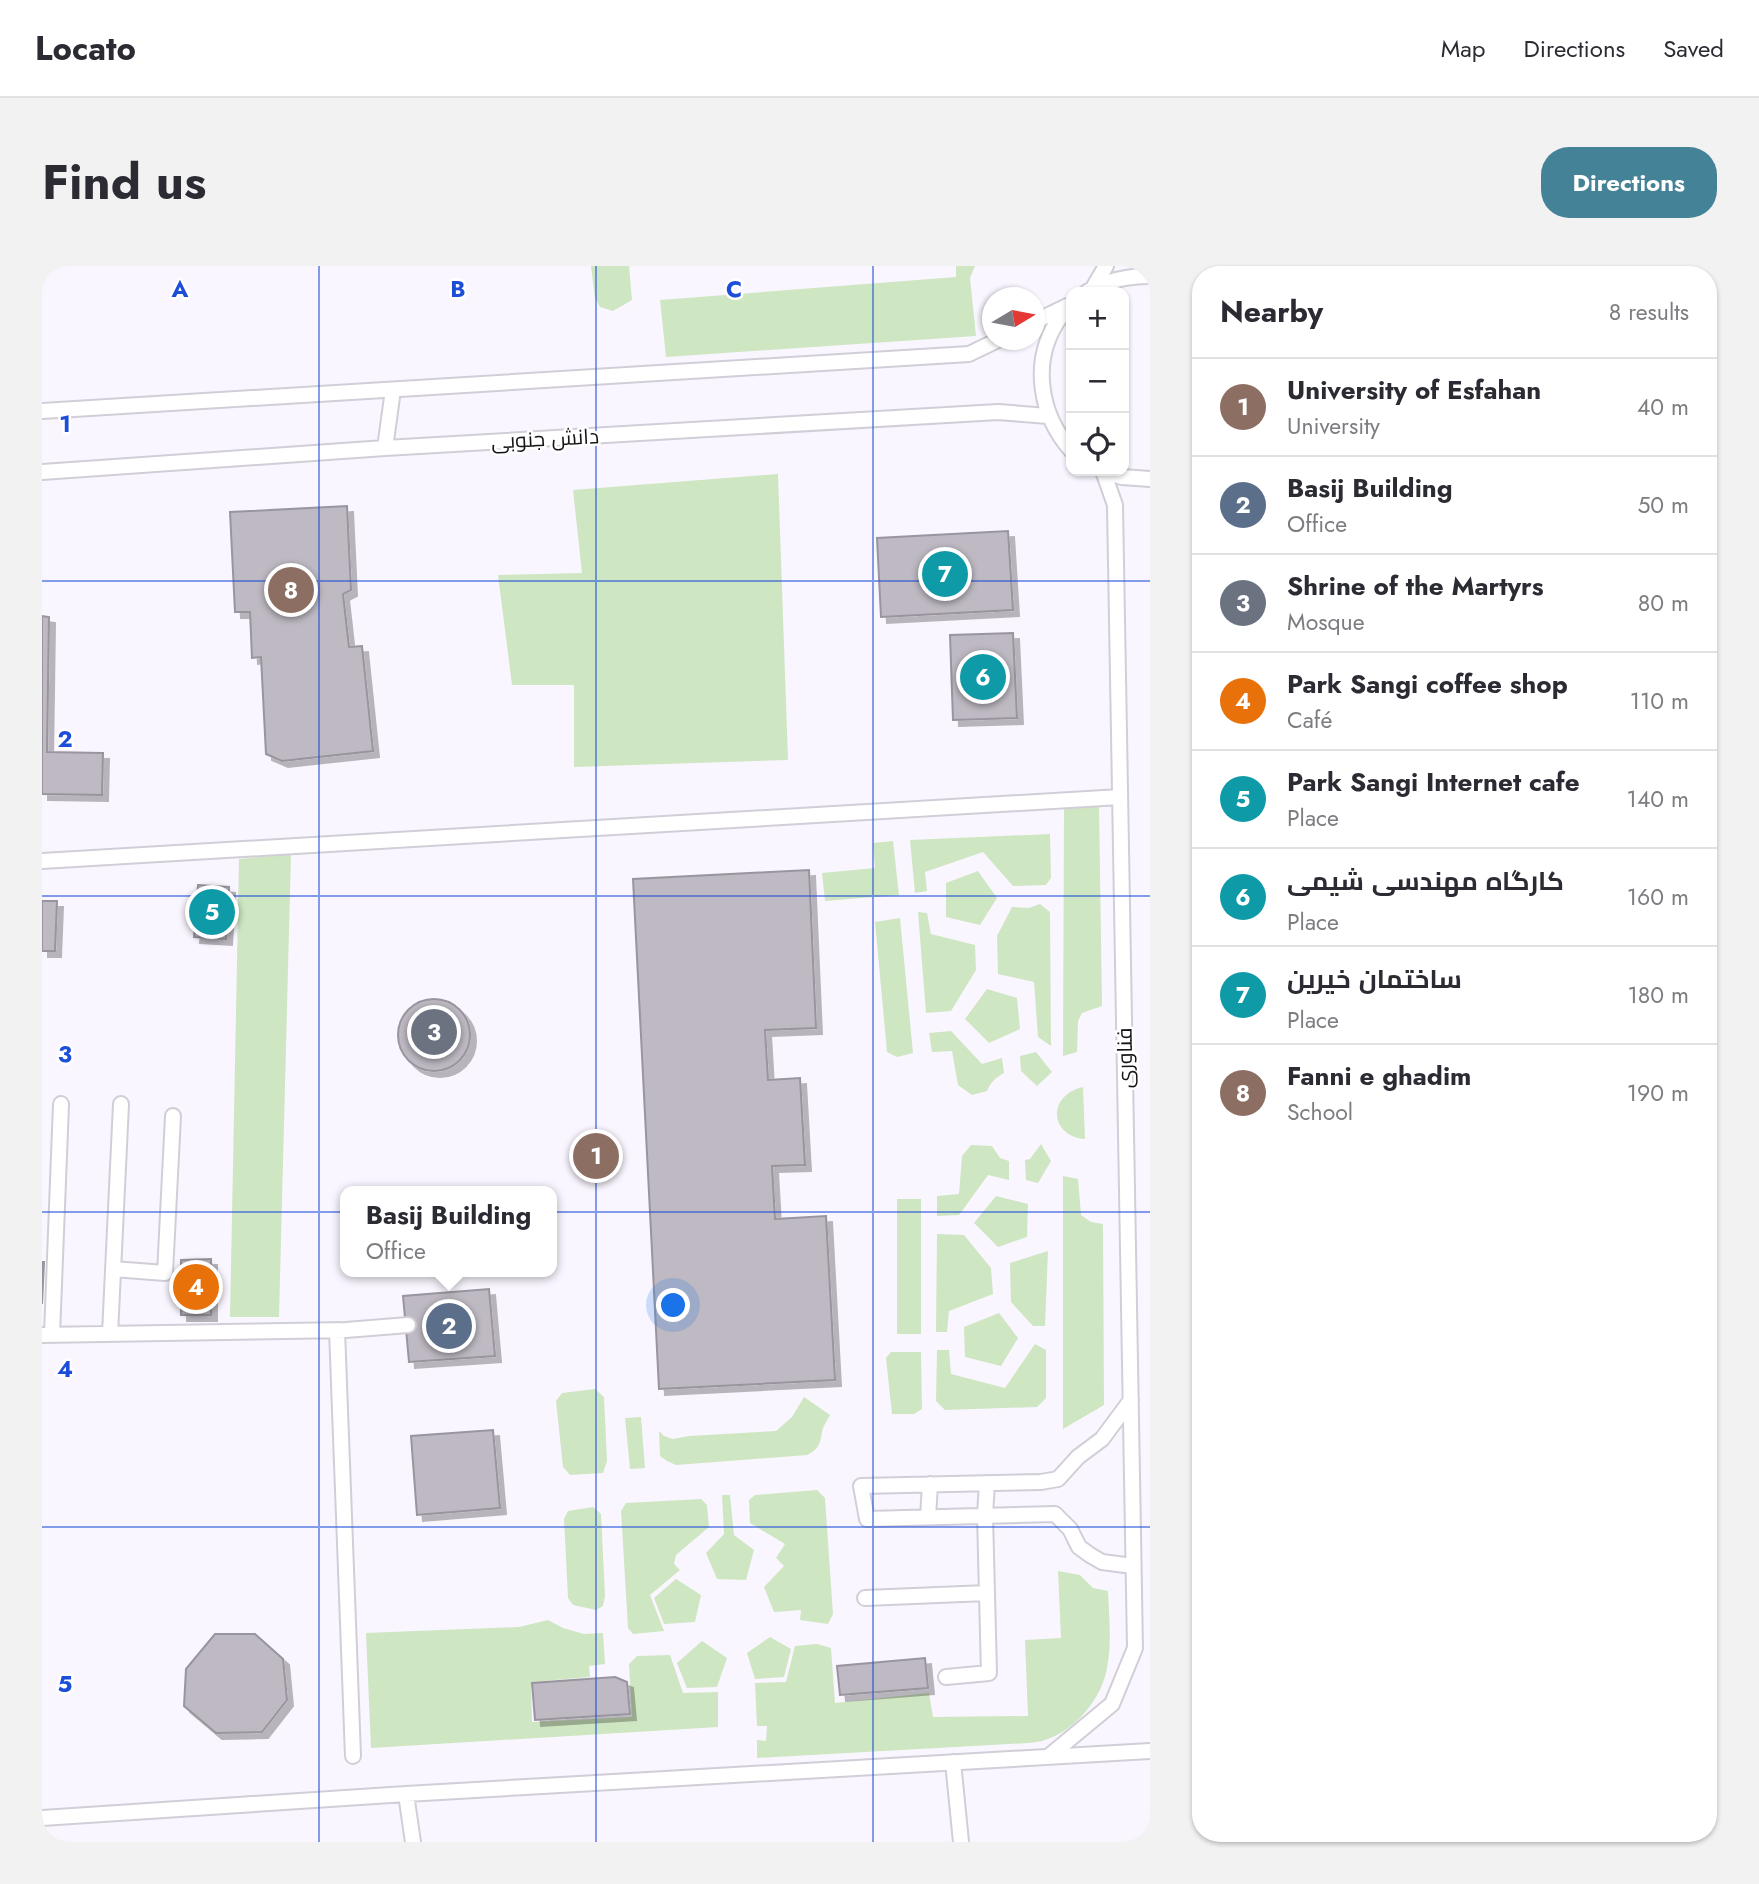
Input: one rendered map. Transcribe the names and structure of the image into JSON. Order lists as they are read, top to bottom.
{
  "streets": {
    "lane": ["دانش جنوبی", "فناوری"]
  },
  "north": "right",
  "page": {
    "header": "Locato",
    "nav": ["Map", "Directions", "Saved"],
    "title": "Find us",
    "buttons": "Directions",
    "heading": ["Nearby", "8 results"],
    "map_buttons": ["+", "−"],
    "list": [
      {
        "mark": "1",
        "name": "University of Esfahan",
        "note": "University",
        "value": "40 m"
      },
      {
        "mark": "2",
        "name": "Basij Building",
        "note": "Office",
        "value": "50 m"
      },
      {
        "mark": "3",
        "name": "Shrine of the Martyrs",
        "note": "Mosque",
        "value": "80 m"
      },
      {
        "mark": "4",
        "name": "Park Sangi coffee shop",
        "note": "Café",
        "value": "110 m"
      },
      {
        "mark": "5",
        "name": "Park Sangi Internet cafe",
        "note": "Place",
        "value": "140 m"
      },
      {
        "mark": "6",
        "name": "کارگاه مهندسی شیمی",
        "note": "Place",
        "value": "160 m"
      },
      {
        "mark": "7",
        "name": "ساختمان خیرین",
        "note": "Place",
        "value": "180 m"
      },
      {
        "mark": "8",
        "name": "Fanni e ghadim",
        "note": "School",
        "value": "190 m"
      }
    ],
    "pins": [
      "7",
      "8",
      "6",
      "5",
      "3",
      "1",
      "4",
      "2"
    ],
    "popup": ["Basij Building", "Office"]
  },
  "grid": {
    "columns": ["A", "B", "C"],
    "rows": [
      "1",
      "2",
      "3",
      "4",
      "5"
    ]
  }
}
